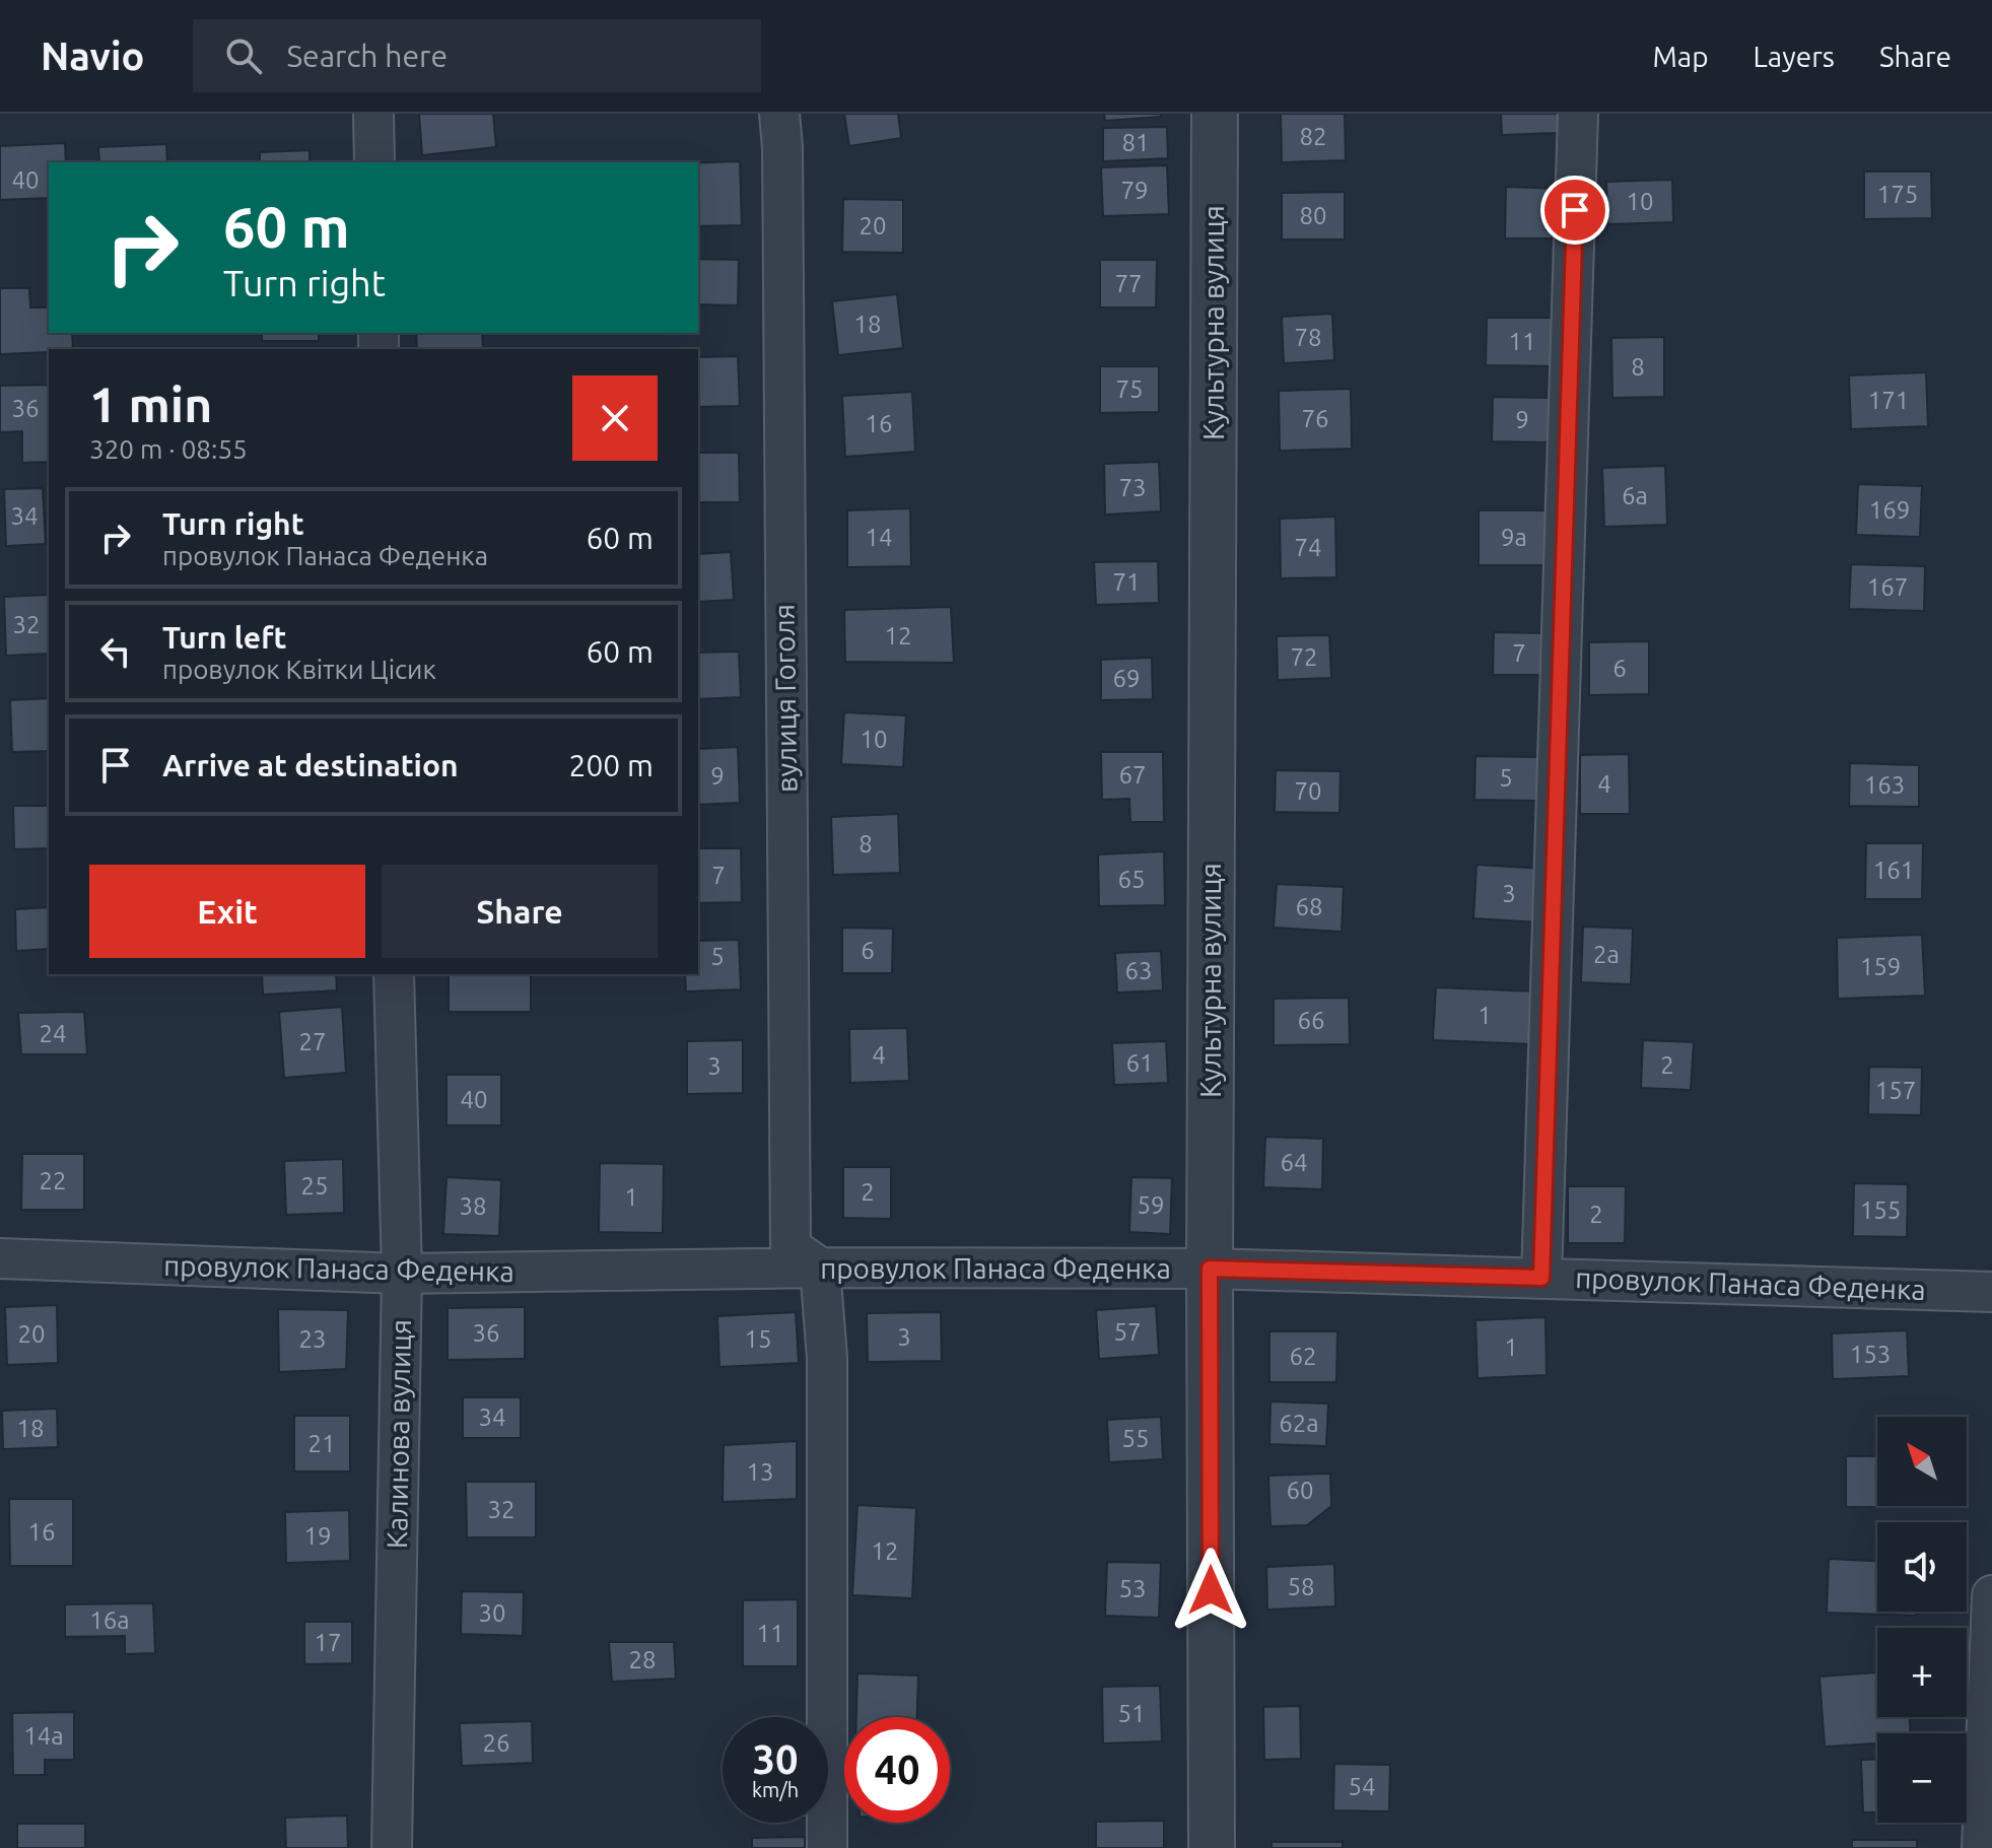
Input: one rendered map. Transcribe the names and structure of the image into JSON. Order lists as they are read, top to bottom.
{
  "streets": {
    "street": [
      "Культурна вулиця",
      "вулиця Гоголя",
      "провулок Панаса Феденка",
      "Калинова вулиця"
    ]
  },
  "crossings": [
    ["Культурна вулиця", "провулок Панаса Феденка"],
    ["вулиця Гоголя", "провулок Панаса Феденка"],
    ["провулок Панаса Феденка", "Калинова вулиця"]
  ],
  "house_numbers": [
    "82",
    "81",
    "40",
    "79",
    "175",
    "10",
    "80",
    "20",
    "77",
    "18",
    "78",
    "11",
    "8",
    "75",
    "171",
    "36",
    "76",
    "9",
    "16",
    "73",
    "6а",
    "169",
    "34",
    "14",
    "9а",
    "74",
    "71",
    "167",
    "32",
    "12",
    "7",
    "72",
    "6",
    "69",
    "10",
    "67",
    "9",
    "5",
    "4",
    "163",
    "70",
    "8",
    "161",
    "7",
    "65",
    "3",
    "68",
    "6",
    "2а",
    "5",
    "159",
    "63",
    "1",
    "66",
    "24",
    "27",
    "4",
    "61",
    "2",
    "3",
    "157",
    "40",
    "64",
    "22",
    "25",
    "2",
    "1",
    "59",
    "38",
    "155",
    "2",
    "57",
    "36",
    "20",
    "3",
    "23",
    "15",
    "1",
    "153",
    "62",
    "34",
    "62а",
    "18",
    "55",
    "21",
    "13",
    "60",
    "32",
    "16",
    "19",
    "12",
    "58",
    "53",
    "30",
    "16а",
    "11",
    "17",
    "28",
    "51",
    "14а",
    "26",
    "54"
  ],
  "north": "top left",
  "page": {
    "header": "Navio",
    "search": "Search here",
    "nav": ["Map", "Layers", "Share"],
    "turn": ["60 m", "Turn right"],
    "heading": ["1 min", "320 m · 08:55"],
    "list": [
      {
        "name": "Turn right",
        "note": "провулок Панаса Феденка",
        "value": "60 m"
      },
      {
        "name": "Turn left",
        "note": "провулок Квітки Цісик",
        "value": "60 m"
      },
      {
        "name": "Arrive at destination",
        "value": "200 m"
      }
    ],
    "buttons": ["Exit", "Share"],
    "map_buttons": ["+", "−"],
    "speed": "30 km/h",
    "limit": "40"
  }
}
